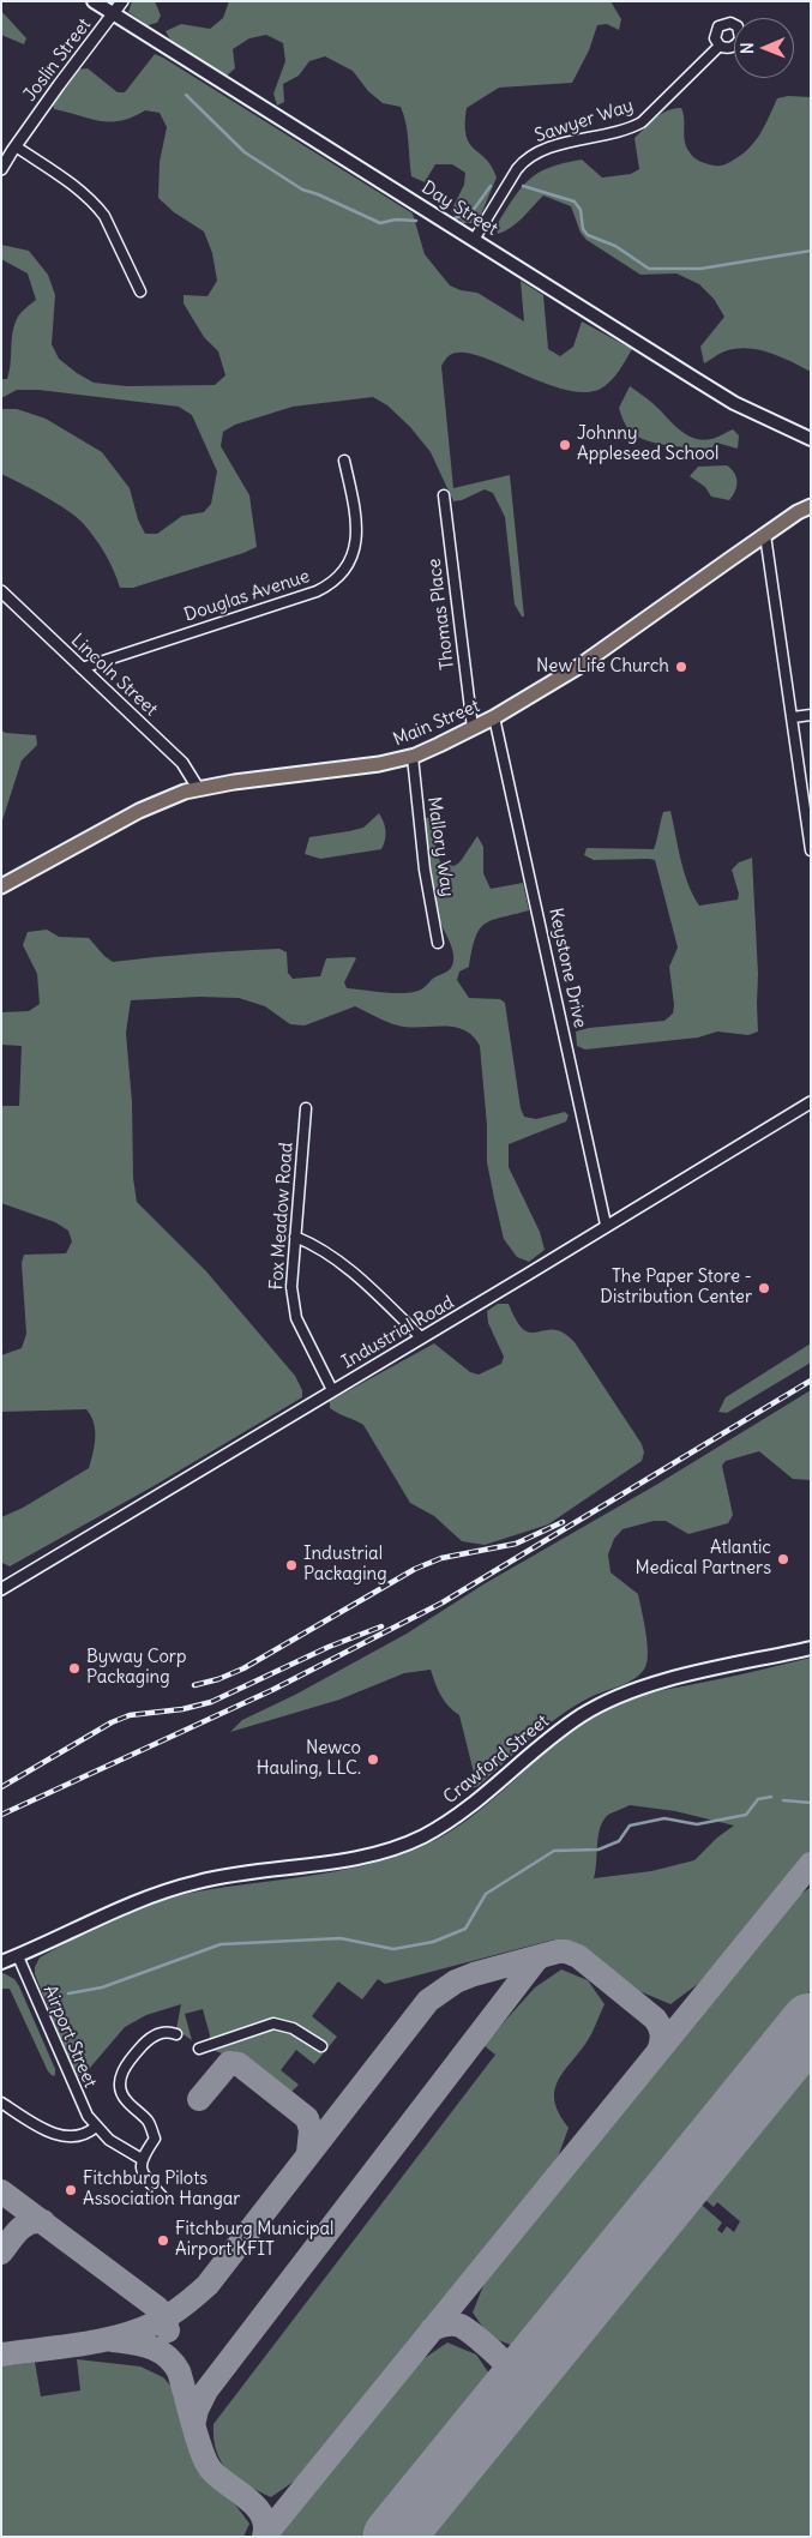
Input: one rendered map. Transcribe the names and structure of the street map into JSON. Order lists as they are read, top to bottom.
{
  "streets": {
    "main road": ["Day Street", "Main Street", "Crawford Street"],
    "street": [
      "Joslin Street",
      "Sawyer Way",
      "Douglas Avenue",
      "Thomas Place",
      "Lincoln Street",
      "Mallory Way",
      "Keystone Drive",
      "Fox Meadow Road",
      "Industrial Road",
      "Airport Street"
    ]
  },
  "crossings": [
    ["Joslin Street", "Day Street"],
    ["Sawyer Way", "Day Street"],
    ["Douglas Avenue", "Lincoln Street"],
    ["Thomas Place", "Main Street"],
    ["Lincoln Street", "Main Street"],
    ["Main Street", "Mallory Way"],
    ["Main Street", "Keystone Drive"],
    ["Keystone Drive", "Industrial Road"],
    ["Fox Meadow Road", "Industrial Road"],
    ["Crawford Street", "Airport Street"]
  ],
  "places": [
    "Johnny Appleseed School",
    "New Life Church",
    "The Paper Store - Distribution Center",
    "Atlantic Medical Partners",
    "Industrial Packaging",
    "Byway Corp Packaging",
    "Newco Hauling, LLC.",
    "Fitchburg Pilots Association Hangar",
    "Fitchburg Municipal Airport KFIT"
  ],
  "north": "left"
}
